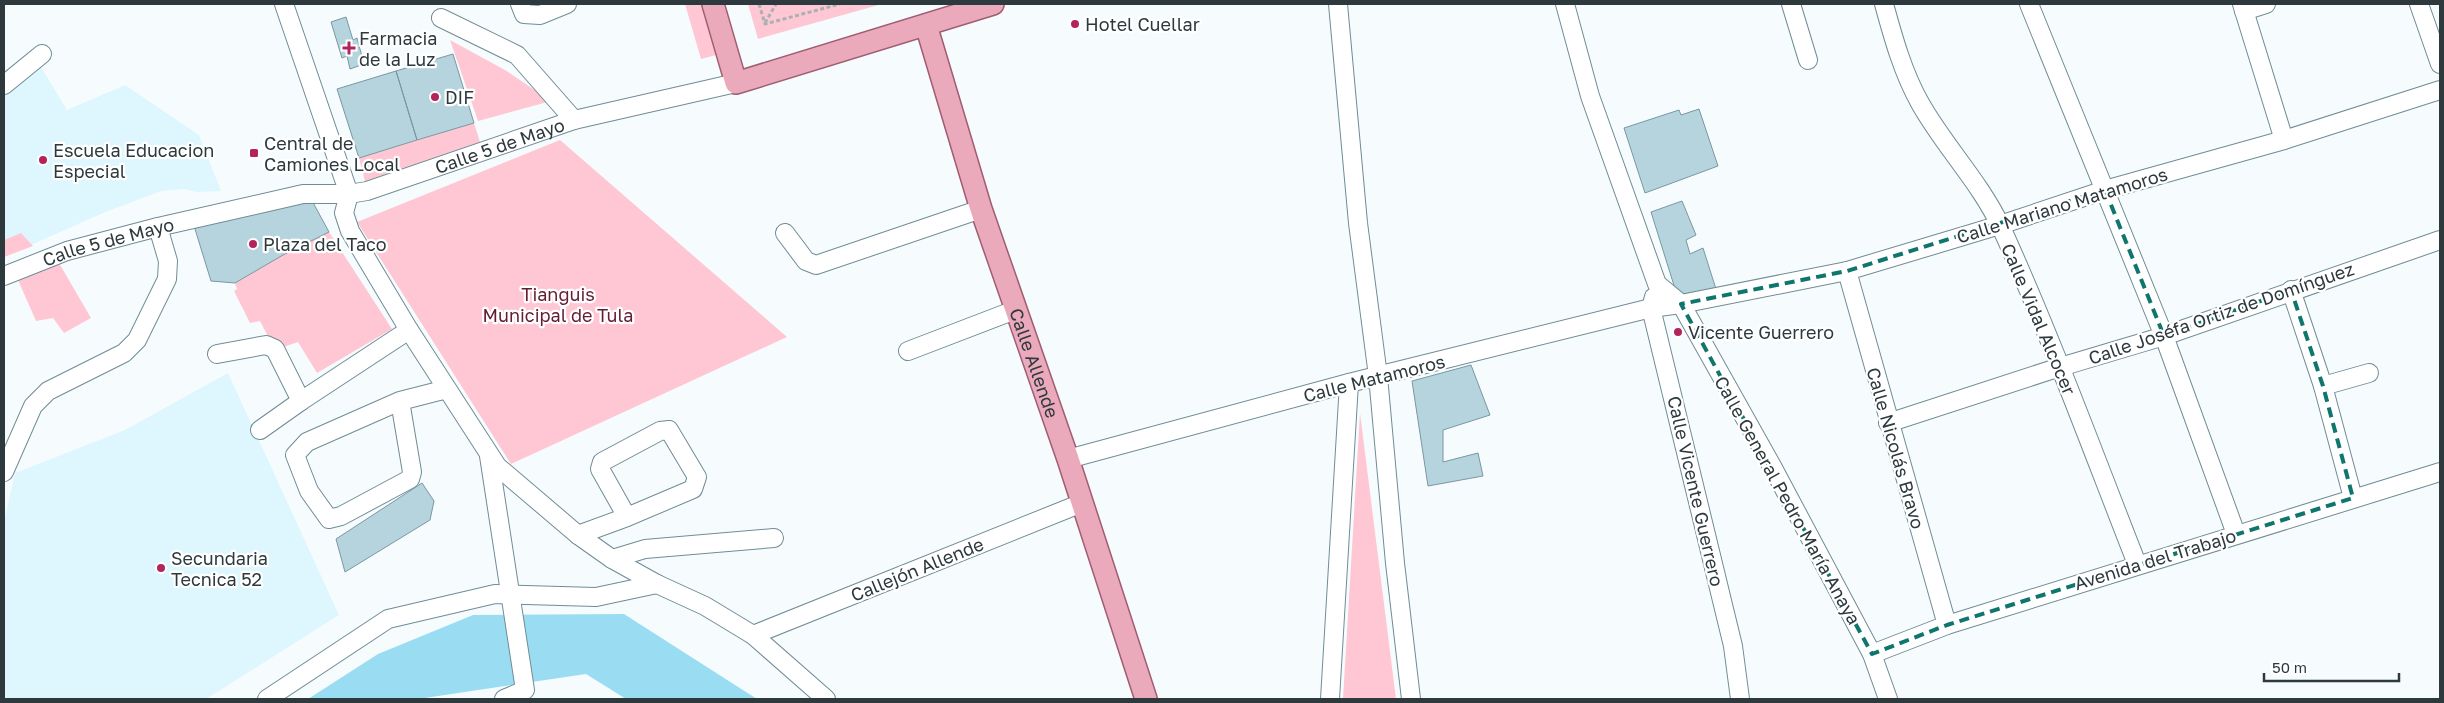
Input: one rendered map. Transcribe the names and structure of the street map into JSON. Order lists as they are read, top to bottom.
{
  "streets": {
    "main road": ["Calle 5 de Mayo", "Calle Allende"],
    "street": [
      "Calle Mariano Matamoros",
      "Calle Joséfa Ortiz de Domínguez",
      "Calle Vidal Alcocer",
      "Calle Matamoros",
      "Calle Nicolás Bravo",
      "Calle Vicente Guerrero",
      "Calle General Pedro María Anaya",
      "Avenida del Trabajo",
      "Callejón Allende"
    ]
  },
  "crossings": [
    ["Calle 5 de Mayo", "Calle Allende"],
    ["Calle Mariano Matamoros", "Calle Vidal Alcocer"],
    ["Calle Mariano Matamoros", "Calle Matamoros"],
    ["Calle Mariano Matamoros", "Calle Nicolás Bravo"],
    ["Calle Mariano Matamoros", "Calle General Pedro María Anaya"],
    ["Calle Joséfa Ortiz de Domínguez", "Calle Vidal Alcocer"],
    ["Calle Joséfa Ortiz de Domínguez", "Calle Nicolás Bravo"],
    ["Calle Vidal Alcocer", "Avenida del Trabajo"],
    ["Calle Allende", "Calle Matamoros"],
    ["Calle Allende", "Callejón Allende"],
    ["Calle Matamoros", "Calle Vicente Guerrero"],
    ["Calle Matamoros", "Calle General Pedro María Anaya"],
    ["Calle Nicolás Bravo", "Avenida del Trabajo"],
    ["Calle General Pedro María Anaya", "Avenida del Trabajo"]
  ],
  "parks": ["Tianguis Municipal de Tula"],
  "places": {
    "other": [
      "Hotel Cuellar",
      "DIF",
      "Escuela Educacion Especial",
      "Plaza del Taco",
      "Vicente Guerrero",
      "Secundaria Tecnica 52"
    ],
    "health": ["Farmacia de la Luz"],
    "transit": ["Central de Camiones Local"]
  },
  "scale_bar": "50 m"
}
